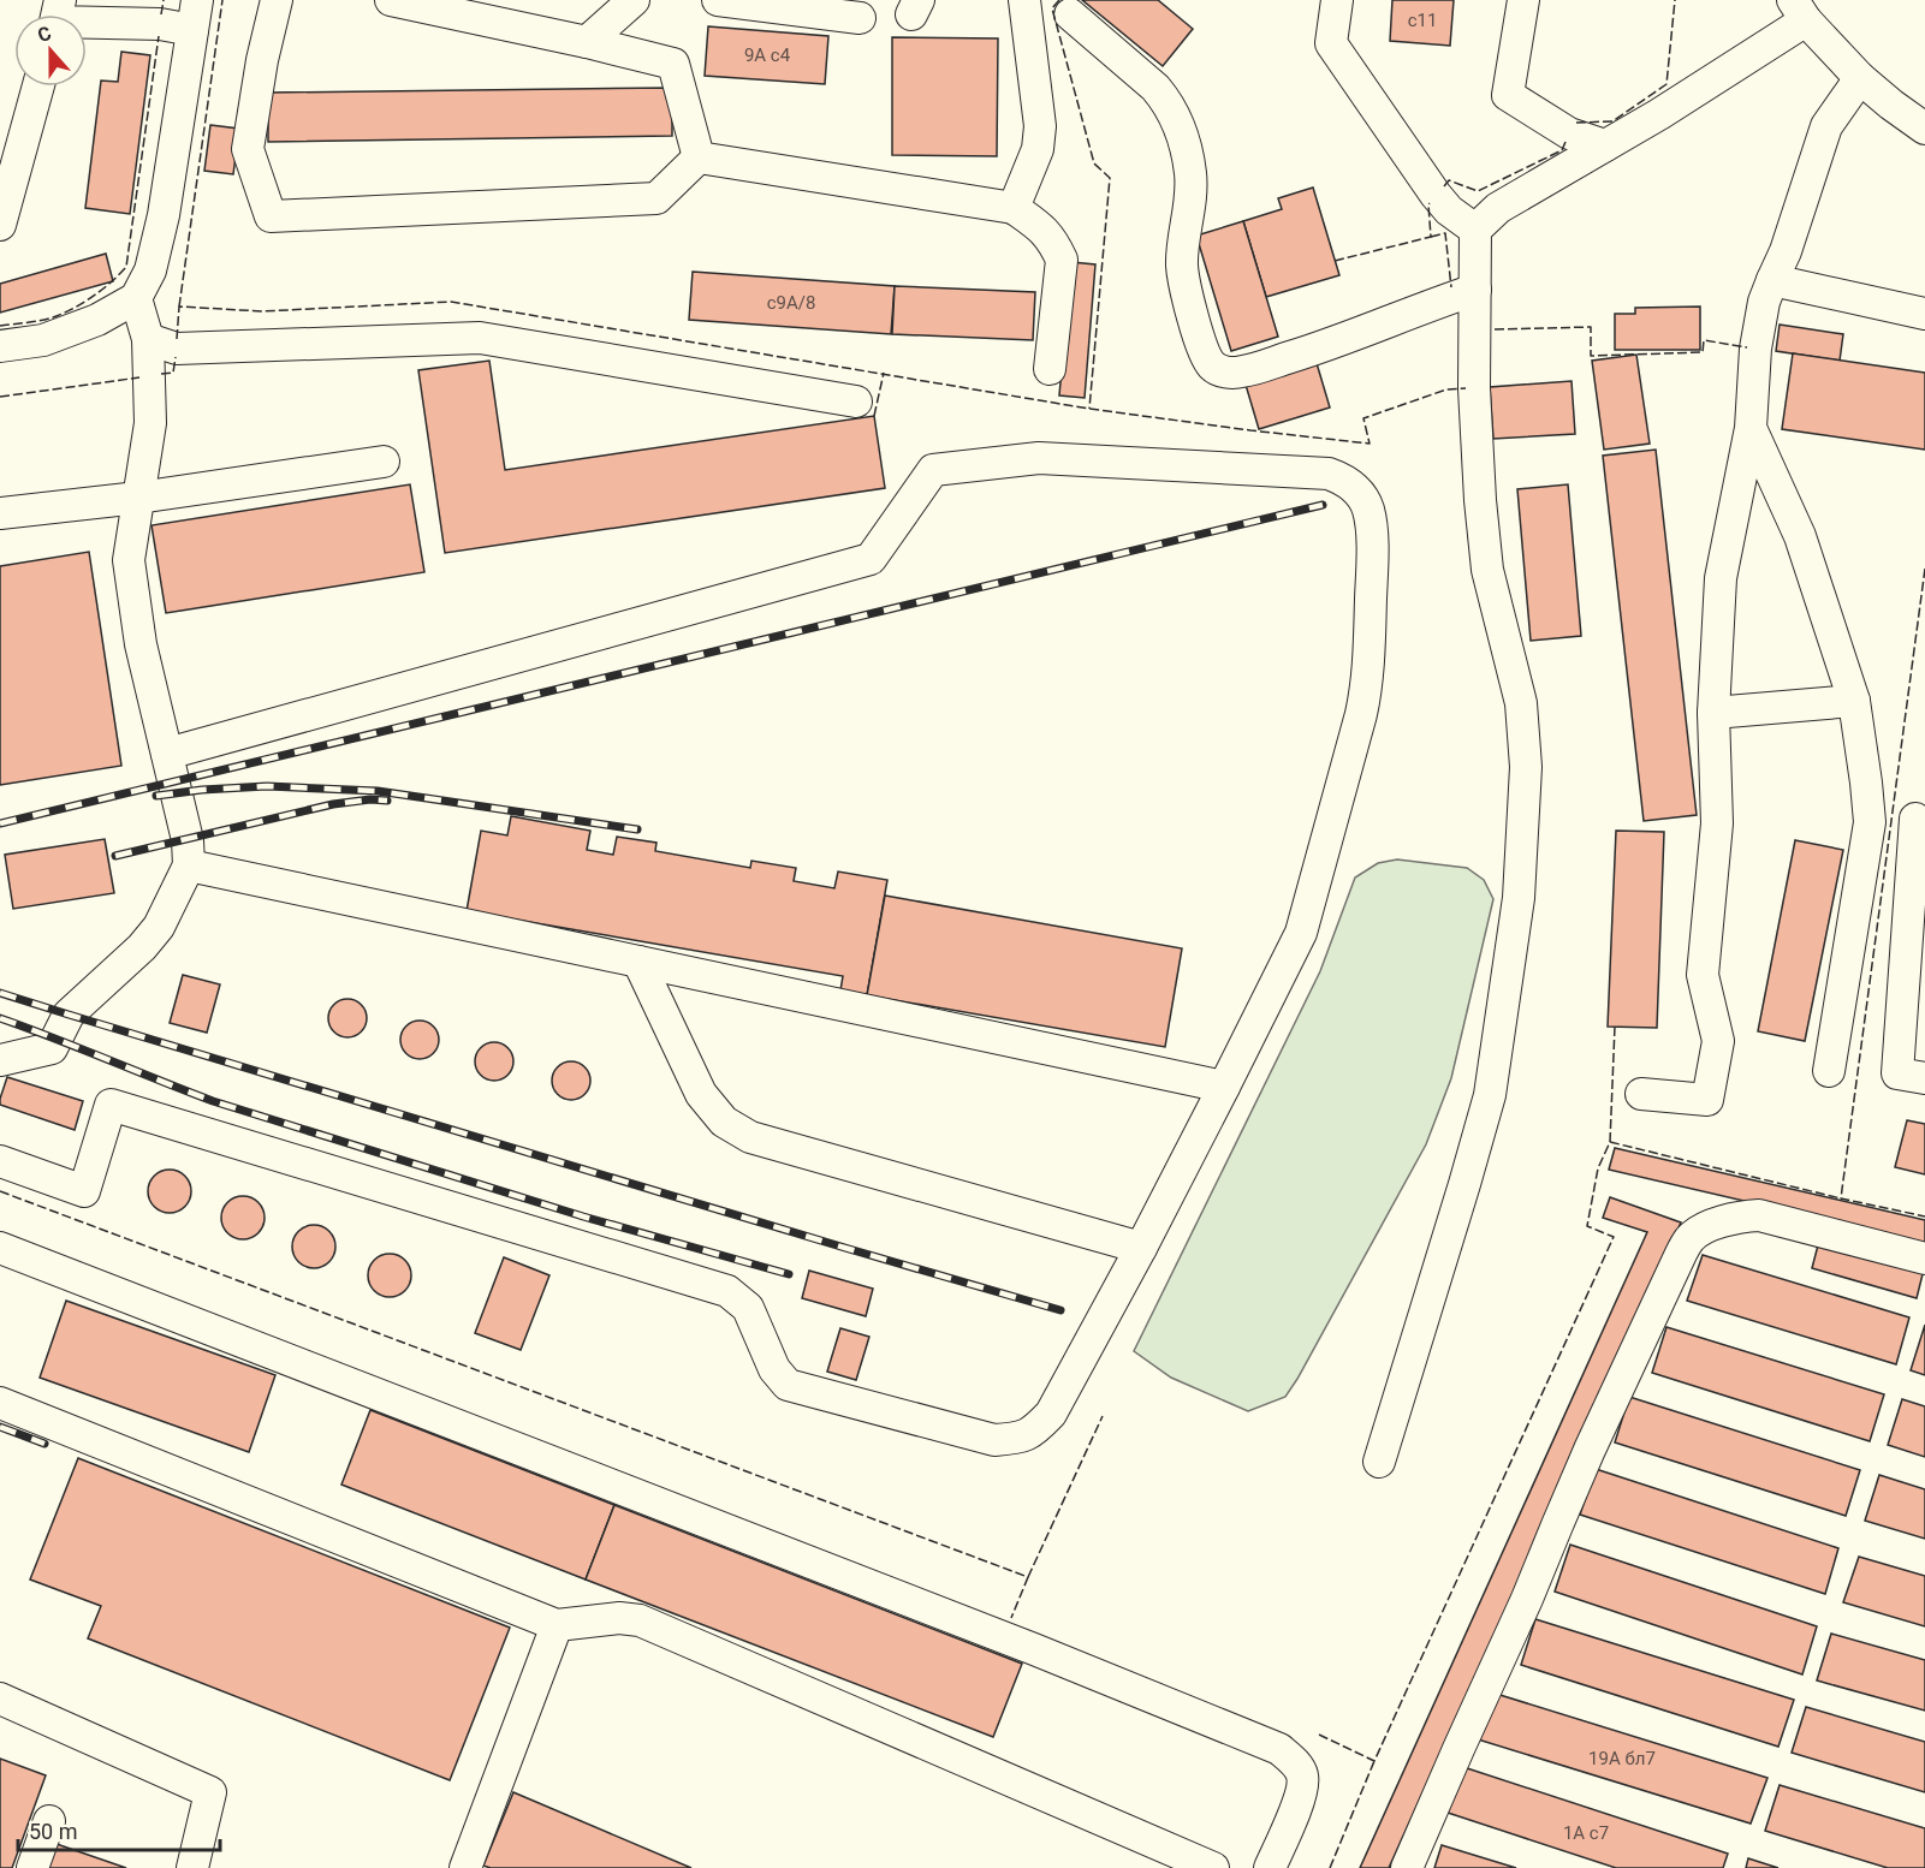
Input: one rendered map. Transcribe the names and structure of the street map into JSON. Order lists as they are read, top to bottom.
{
  "house_numbers": [
    "с11",
    "9А с4",
    "с9А/8",
    "19А бл7",
    "1А с7"
  ],
  "scale_bar": "50 m",
  "north": "top"
}
